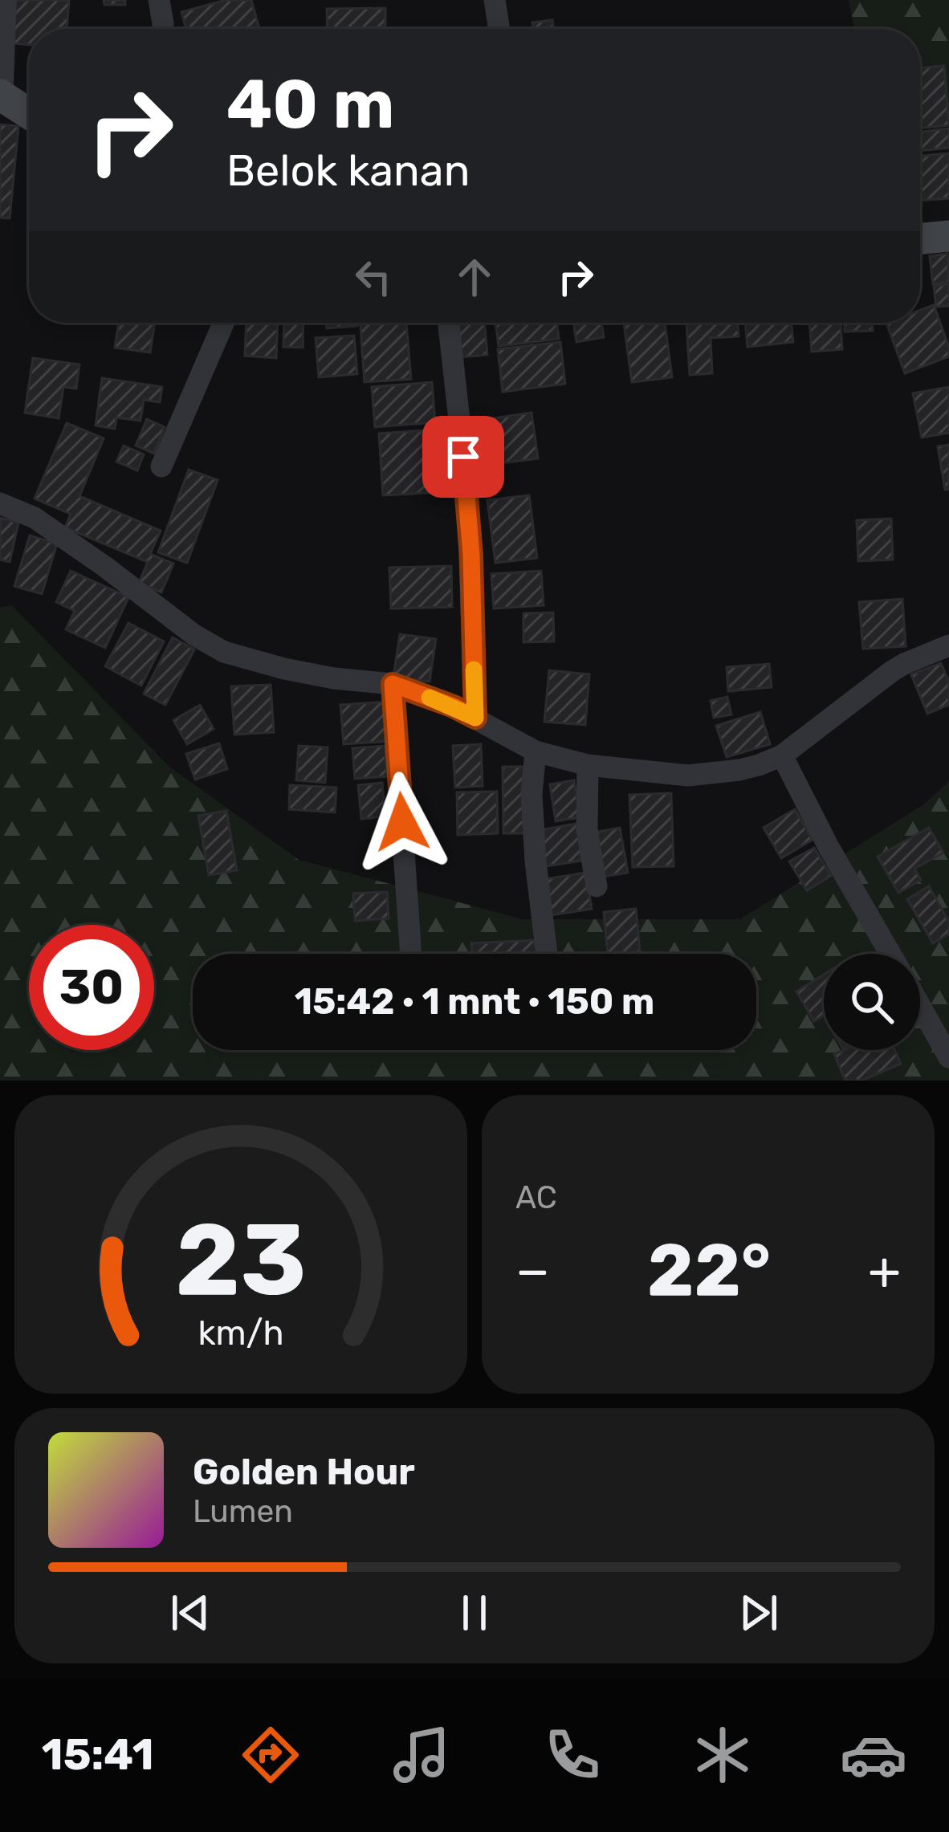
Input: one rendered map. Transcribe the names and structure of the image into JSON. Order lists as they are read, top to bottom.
{
  "page": {
    "turn": ["40 m", "Belok kanan"],
    "limit": "30",
    "trip": "15:42 · 1 mnt · 150 m",
    "tile": "AC",
    "heat": ["−", "22°", "+"],
    "song": ["Golden Hour", "Lumen"],
    "tabs": "15:41",
    "gauge": ["23", "km/h"]
  }
}
